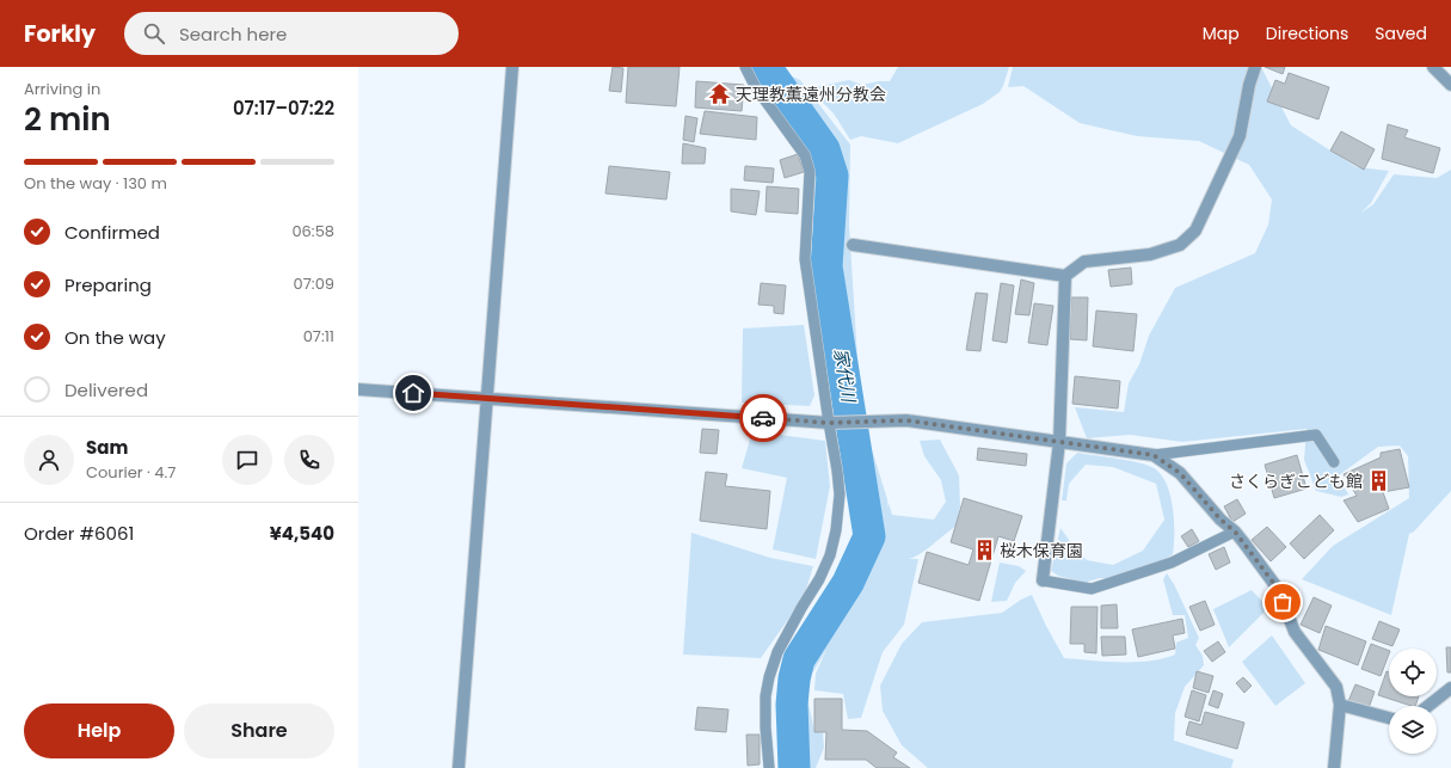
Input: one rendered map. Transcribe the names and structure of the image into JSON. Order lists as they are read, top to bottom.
{
  "water": ["家代川"],
  "places": {
    "temple": ["天理教薫遠州分教会"],
    "building": ["さくらぎこども館", "桜木保育園"]
  },
  "page": {
    "header": "Forkly",
    "search": "Search here",
    "nav": ["Map", "Directions", "Saved"],
    "heading": ["2 min", "Arriving in", "07:17–07:22"],
    "panel": [
      "Sam",
      "Courier · 4.7",
      "Order #6061",
      "¥4,540"
    ],
    "bar": "On the way · 130 m",
    "list": [
      ["Confirmed", "06:58"],
      ["Preparing", "07:09"],
      ["On the way", "07:11"],
      "Delivered"
    ],
    "buttons": ["Help", "Share"]
  }
}
